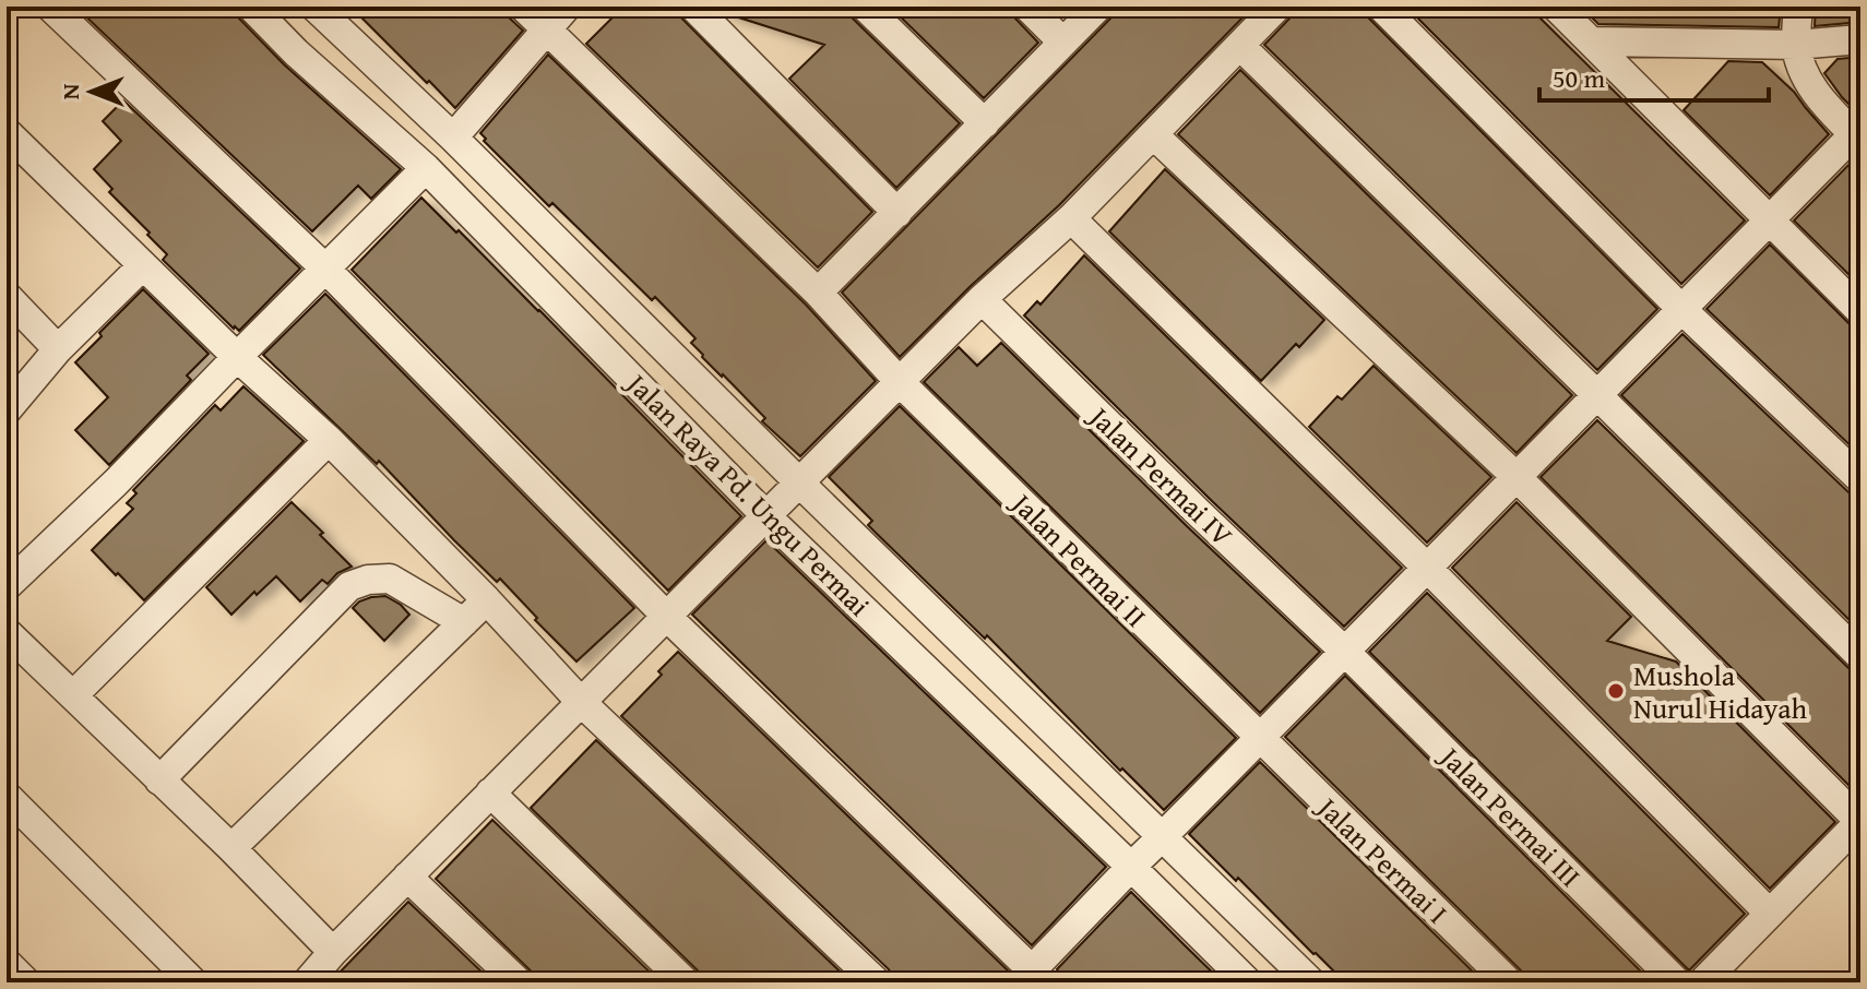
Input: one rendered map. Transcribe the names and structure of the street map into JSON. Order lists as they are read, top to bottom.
{
  "streets": {
    "street": [
      "Jalan Permai IV",
      "Jalan Raya Pd. Ungu Permai",
      "Jalan Permai II",
      "Jalan Permai III",
      "Jalan Permai I"
    ]
  },
  "crossings": [
    ["Jalan Permai IV", "Jalan Permai III"],
    ["Jalan Permai II", "Jalan Permai I"]
  ],
  "places": ["Mushola Nurul Hidayah"],
  "scale_bar": "50 m",
  "north": "left"
}
